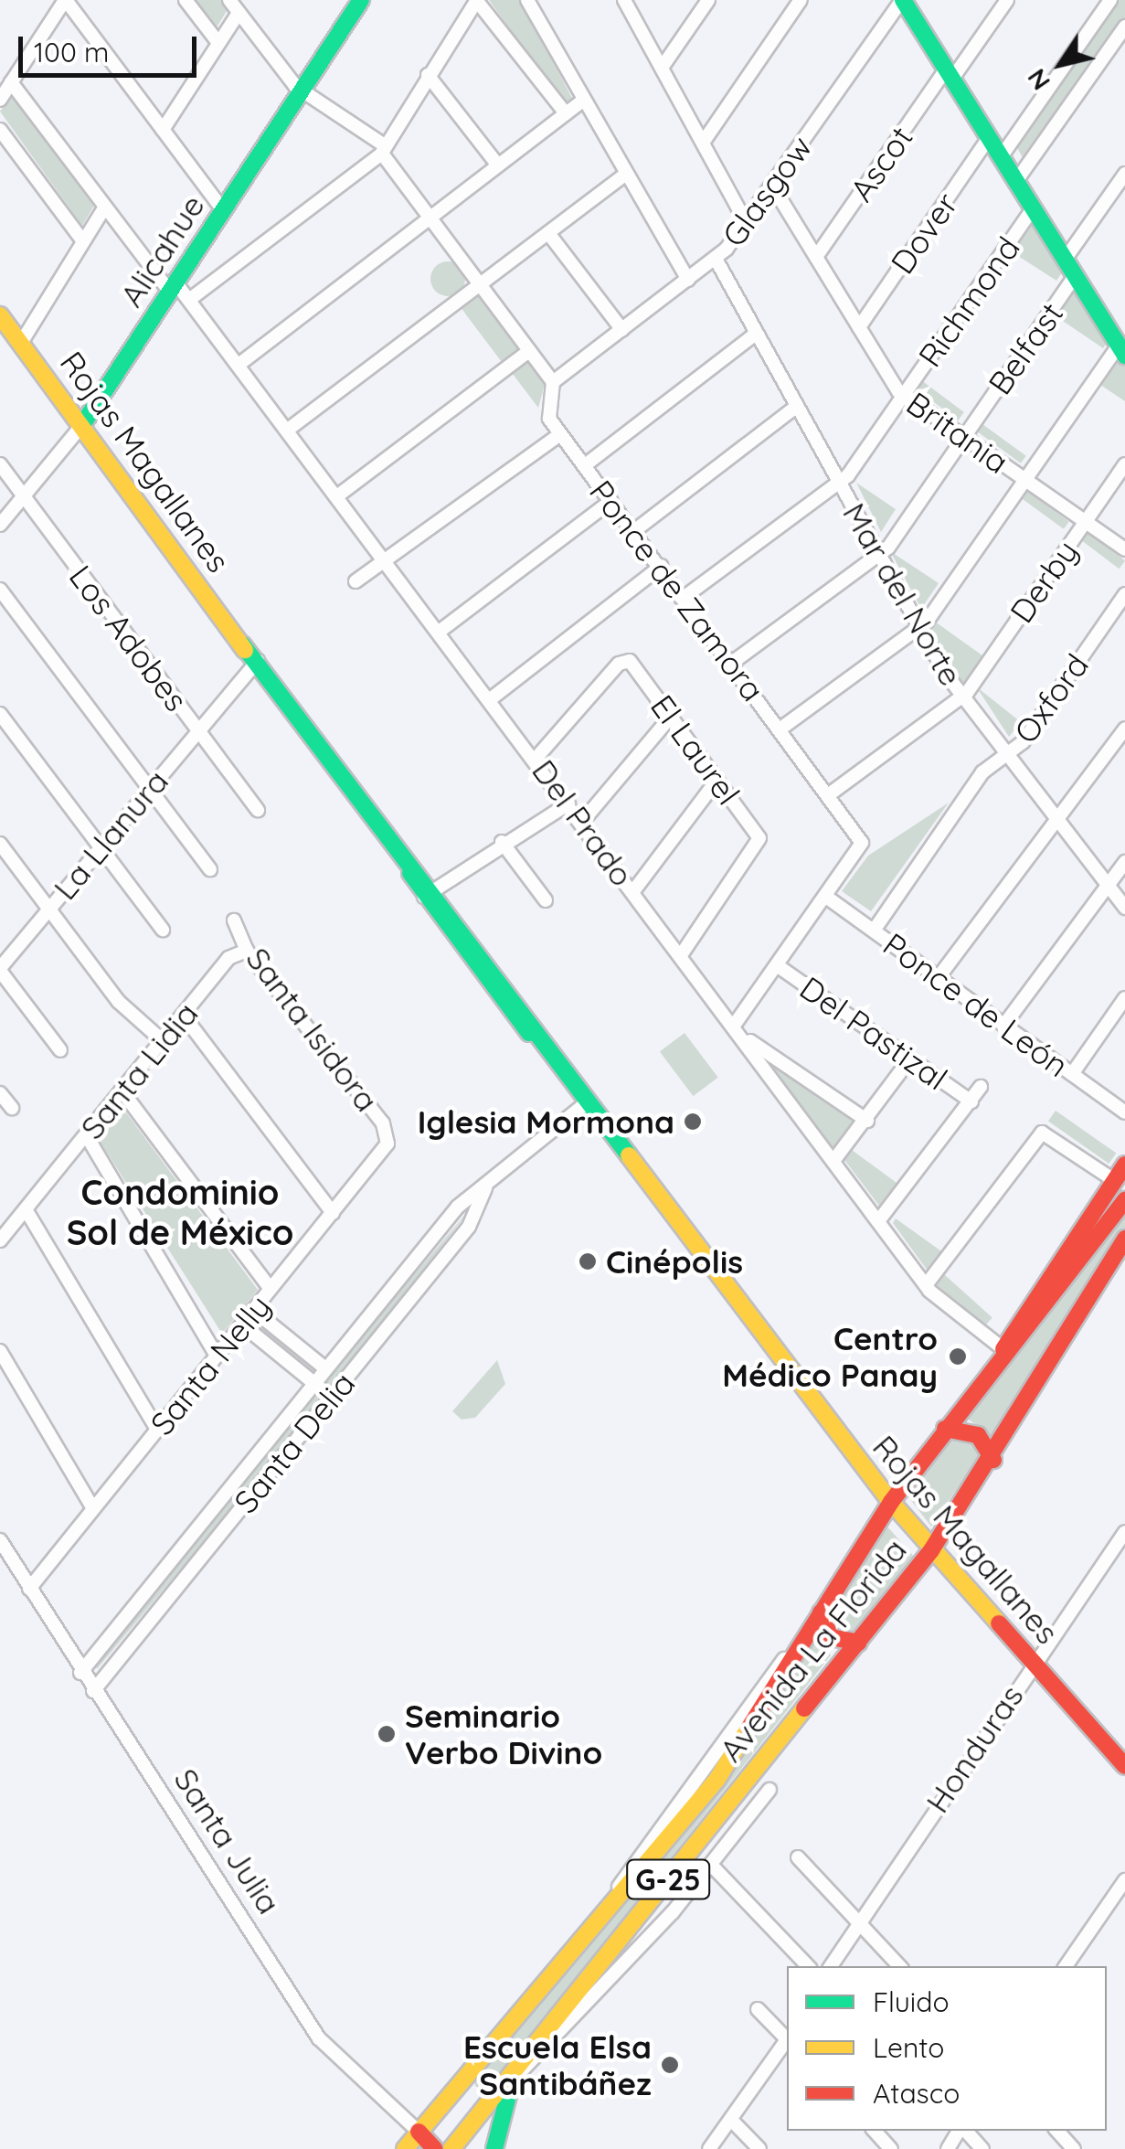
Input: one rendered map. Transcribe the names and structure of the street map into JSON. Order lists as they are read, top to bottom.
{
  "streets": {
    "main road": [
      "Alicahue",
      "Rojas Magallanes",
      "Avenida La Florida",
      "Santa Julia",
      "G-25"
    ],
    "street": [
      "Ascot",
      "Glasgow",
      "Dover",
      "Richmond",
      "Belfast",
      "Britania",
      "Derby",
      "Ponce de Zamora",
      "Mar del Norte",
      "Los Adobes",
      "Oxford",
      "El Laurel",
      "Del Prado",
      "La Llanura",
      "Ponce de León",
      "Santa Isidora",
      "Del Pastizal",
      "Santa Lidia",
      "Santa Nelly",
      "Santa Delia",
      "Honduras"
    ]
  },
  "crossings": [
    ["Ascot", "Britania"],
    ["Glasgow", "Britania"],
    ["Glasgow", "Ponce de Zamora"],
    ["Glasgow", "Mar del Norte"],
    ["Dover", "Britania"],
    ["Alicahue", "Rojas Magallanes"],
    ["Alicahue", "Los Adobes"],
    ["Alicahue", "Del Prado"],
    ["Richmond", "Britania"],
    ["Richmond", "Ponce de Zamora"],
    ["Richmond", "Mar del Norte"],
    ["Belfast", "Britania"],
    ["Belfast", "Ponce de Zamora"],
    ["Belfast", "Mar del Norte"],
    ["Britania", "Derby"],
    ["Rojas Magallanes", "La Llanura"],
    ["Rojas Magallanes", "Santa Delia"],
    ["Rojas Magallanes", "Avenida La Florida"],
    ["Rojas Magallanes", "Honduras"],
    ["Derby", "Ponce de Zamora"],
    ["Derby", "Mar del Norte"],
    ["Ponce de Zamora", "Del Prado"],
    ["Ponce de Zamora", "Ponce de León"],
    ["Ponce de Zamora", "Del Pastizal"],
    ["Mar del Norte", "Oxford"],
    ["Los Adobes", "La Llanura"],
    ["Oxford", "Ponce de León"],
    ["El Laurel", "Del Prado"],
    ["Del Prado", "Avenida La Florida"],
    ["Santa Isidora", "Santa Lidia"],
    ["Santa Isidora", "Santa Nelly"],
    ["Santa Nelly", "Santa Julia"],
    ["Santa Delia", "Santa Julia"],
    ["Avenida La Florida", "Santa Julia"]
  ],
  "districts": ["Condominio Sol de México"],
  "places": [
    "Iglesia Mormona",
    "Cinépolis",
    "Centro Médico Panay",
    "Seminario Verbo Divino",
    "Escuela Elsa Santibáñez"
  ],
  "legend": ["Fluido", "Lento", "Atasco"],
  "scale_bar": "100 m",
  "north": "bottom left"
}
